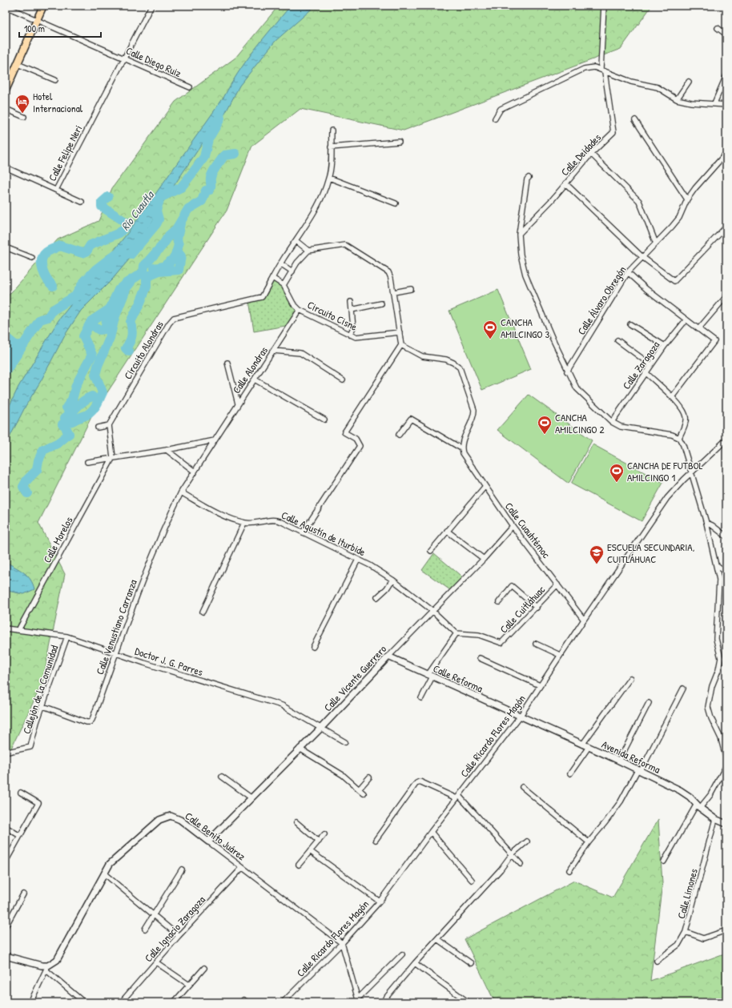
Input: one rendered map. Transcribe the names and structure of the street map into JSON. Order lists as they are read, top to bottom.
{
  "streets": {
    "street": [
      "Calle Diego Ruiz",
      "Calle Felipe Neri",
      "Calle Deidades",
      "Calle Álvaro Obregón",
      "Circuito Cisne",
      "Circuito Alondras",
      "Calle Zaragoza",
      "Calle Alondras",
      "Calle Cuauhtémoc",
      "Calle Agustín de Iturbide",
      "Calle Morelos",
      "Calle Cuitláhuac",
      "Calle Venustiano Carranza",
      "Doctor J. G. Parres",
      "Calle Vicente Guerrero",
      "Calle Reforma",
      "Callejón de la Comunidad",
      "Calle Ricardo Flores Magón",
      "Avenida Reforma",
      "Calle Benito Juárez",
      "Calle Limones",
      "Calle Ignacio Zaragoza"
    ]
  },
  "crossings": [
    ["Calle Diego Ruiz", "Calle Felipe Neri"],
    ["Circuito Cisne", "Circuito Alondras"],
    ["Circuito Cisne", "Calle Alondras"],
    ["Calle Alondras", "Calle Agustín de Iturbide"],
    ["Calle Alondras", "Calle Venustiano Carranza"],
    ["Calle Cuauhtémoc", "Calle Cuitláhuac"],
    ["Calle Cuauhtémoc", "Calle Vicente Guerrero"],
    ["Calle Cuauhtémoc", "Calle Ricardo Flores Magón"],
    ["Calle Agustín de Iturbide", "Calle Venustiano Carranza"],
    ["Calle Agustín de Iturbide", "Calle Vicente Guerrero"],
    ["Calle Morelos", "Doctor J. G. Parres"],
    ["Calle Venustiano Carranza", "Doctor J. G. Parres"],
    ["Calle Venustiano Carranza", "Callejón de la Comunidad"],
    ["Doctor J. G. Parres", "Calle Vicente Guerrero"],
    ["Doctor J. G. Parres", "Callejón de la Comunidad"],
    ["Calle Vicente Guerrero", "Calle Reforma"],
    ["Calle Vicente Guerrero", "Calle Benito Juárez"],
    ["Calle Reforma", "Calle Ricardo Flores Magón"],
    ["Calle Reforma", "Avenida Reforma"],
    ["Calle Ricardo Flores Magón", "Avenida Reforma"],
    ["Calle Ricardo Flores Magón", "Calle Benito Juárez"],
    ["Avenida Reforma", "Calle Limones"],
    ["Calle Benito Juárez", "Calle Ignacio Zaragoza"]
  ],
  "water": ["Río Cuautla"],
  "places": {
    "hotel": ["Hotel Internacional"],
    "sports": ["CANCHA AMILCINGO 3", "CANCHA AMILCINGO 2", "CANCHA DE FUTBOL AMILCINGO 1"],
    "school or university": ["ESCUELA SECUNDARIA, CUITLÁHUAC"]
  },
  "scale_bar": "100 m"
}
